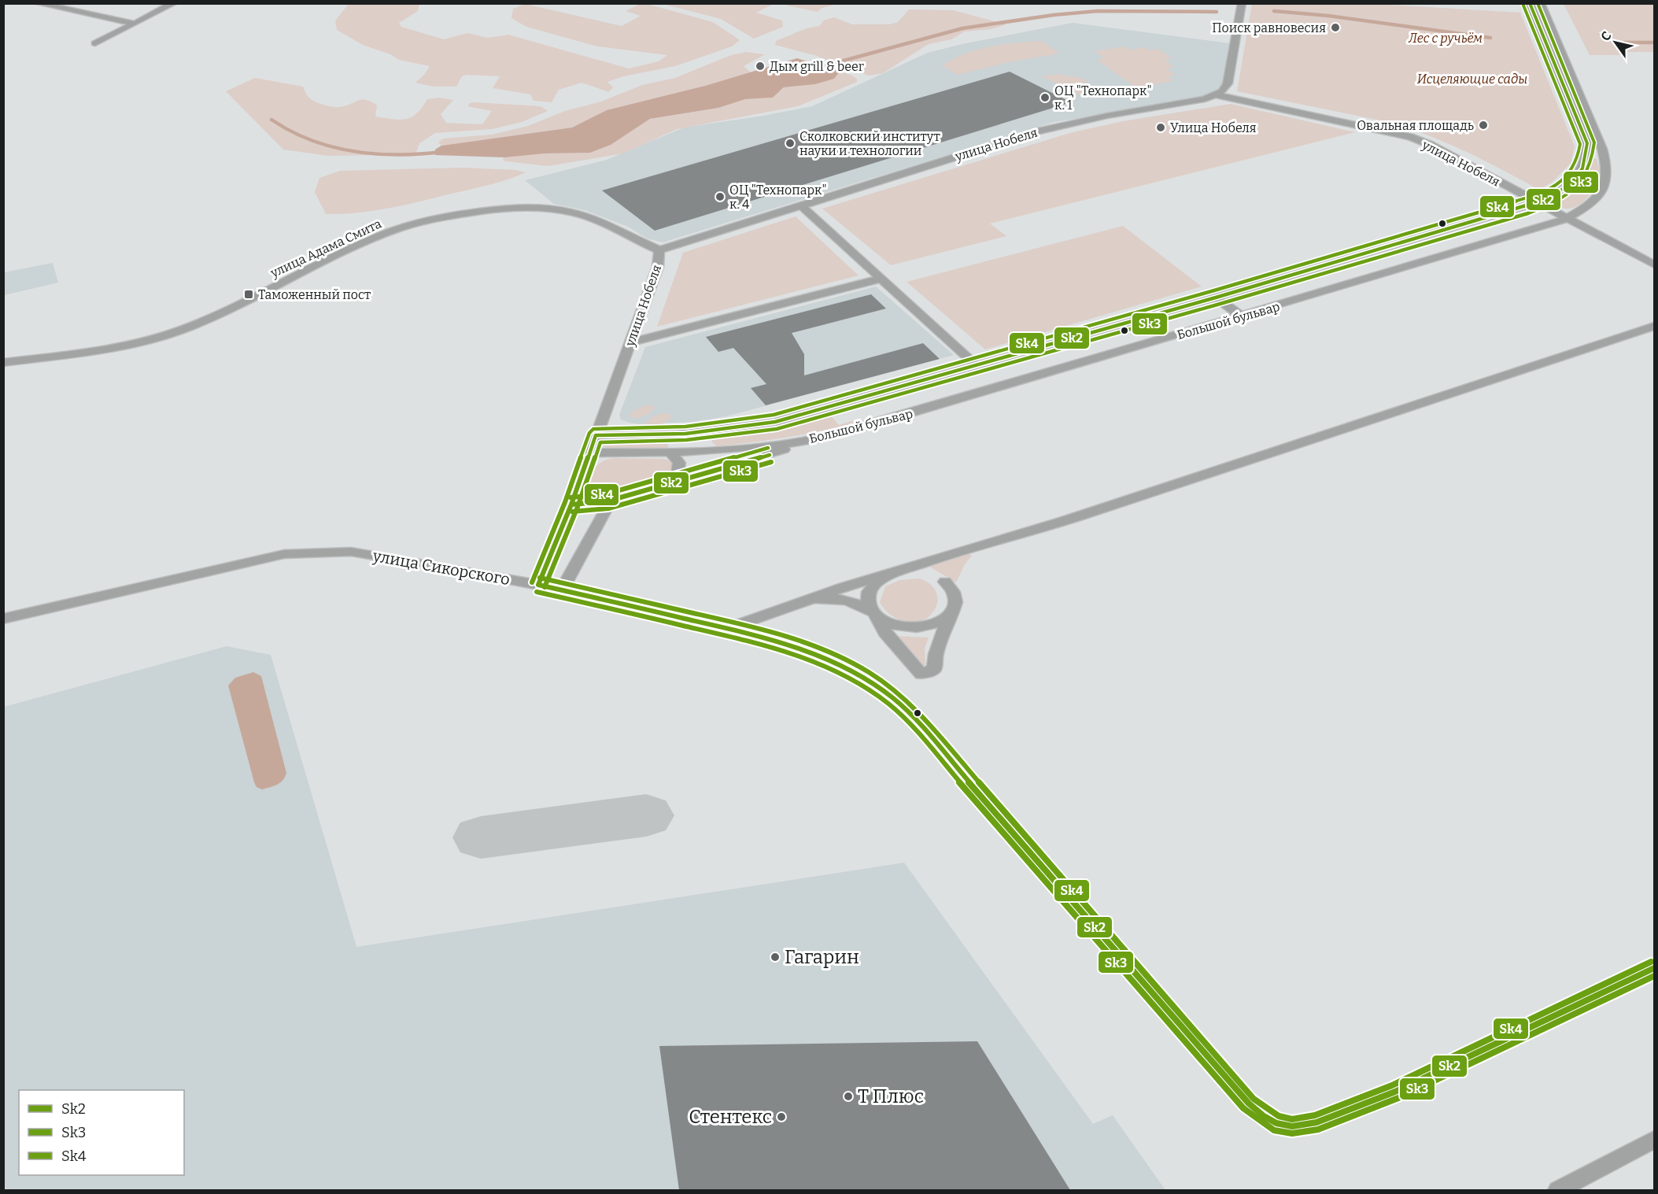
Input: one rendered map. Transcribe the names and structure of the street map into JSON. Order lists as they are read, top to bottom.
{
  "streets": {
    "street": [
      "улица Нобеля",
      "улица Адама Смита",
      "Большой бульвар",
      "улица Сикорского"
    ]
  },
  "crossings": [
    ["улица Нобеля", "улица Адама Смита"],
    ["улица Нобеля", "Большой бульвар"],
    ["улица Нобеля", "улица Сикорского"]
  ],
  "parks": ["Лес с ручьём", "Исцеляющие сады"],
  "places": {
    "other": [
      "Поиск равновесия",
      "Дым grill & beer",
      "ОЦ \"Технопарк\" к. 1",
      "Овальная площадь",
      "Улица Нобеля",
      "Сколковский институт науки и технологии",
      "ОЦ \"Технопарк\" к. 4",
      "Гагарин",
      "Т Плюс",
      "Стентекс"
    ],
    "transit": ["Таможенный пост"]
  },
  "lines": ["transit line Sk2", "transit line Sk3", "transit line Sk4"],
  "legend": ["Sk2", "Sk3", "Sk4"],
  "north": "top left"
}
